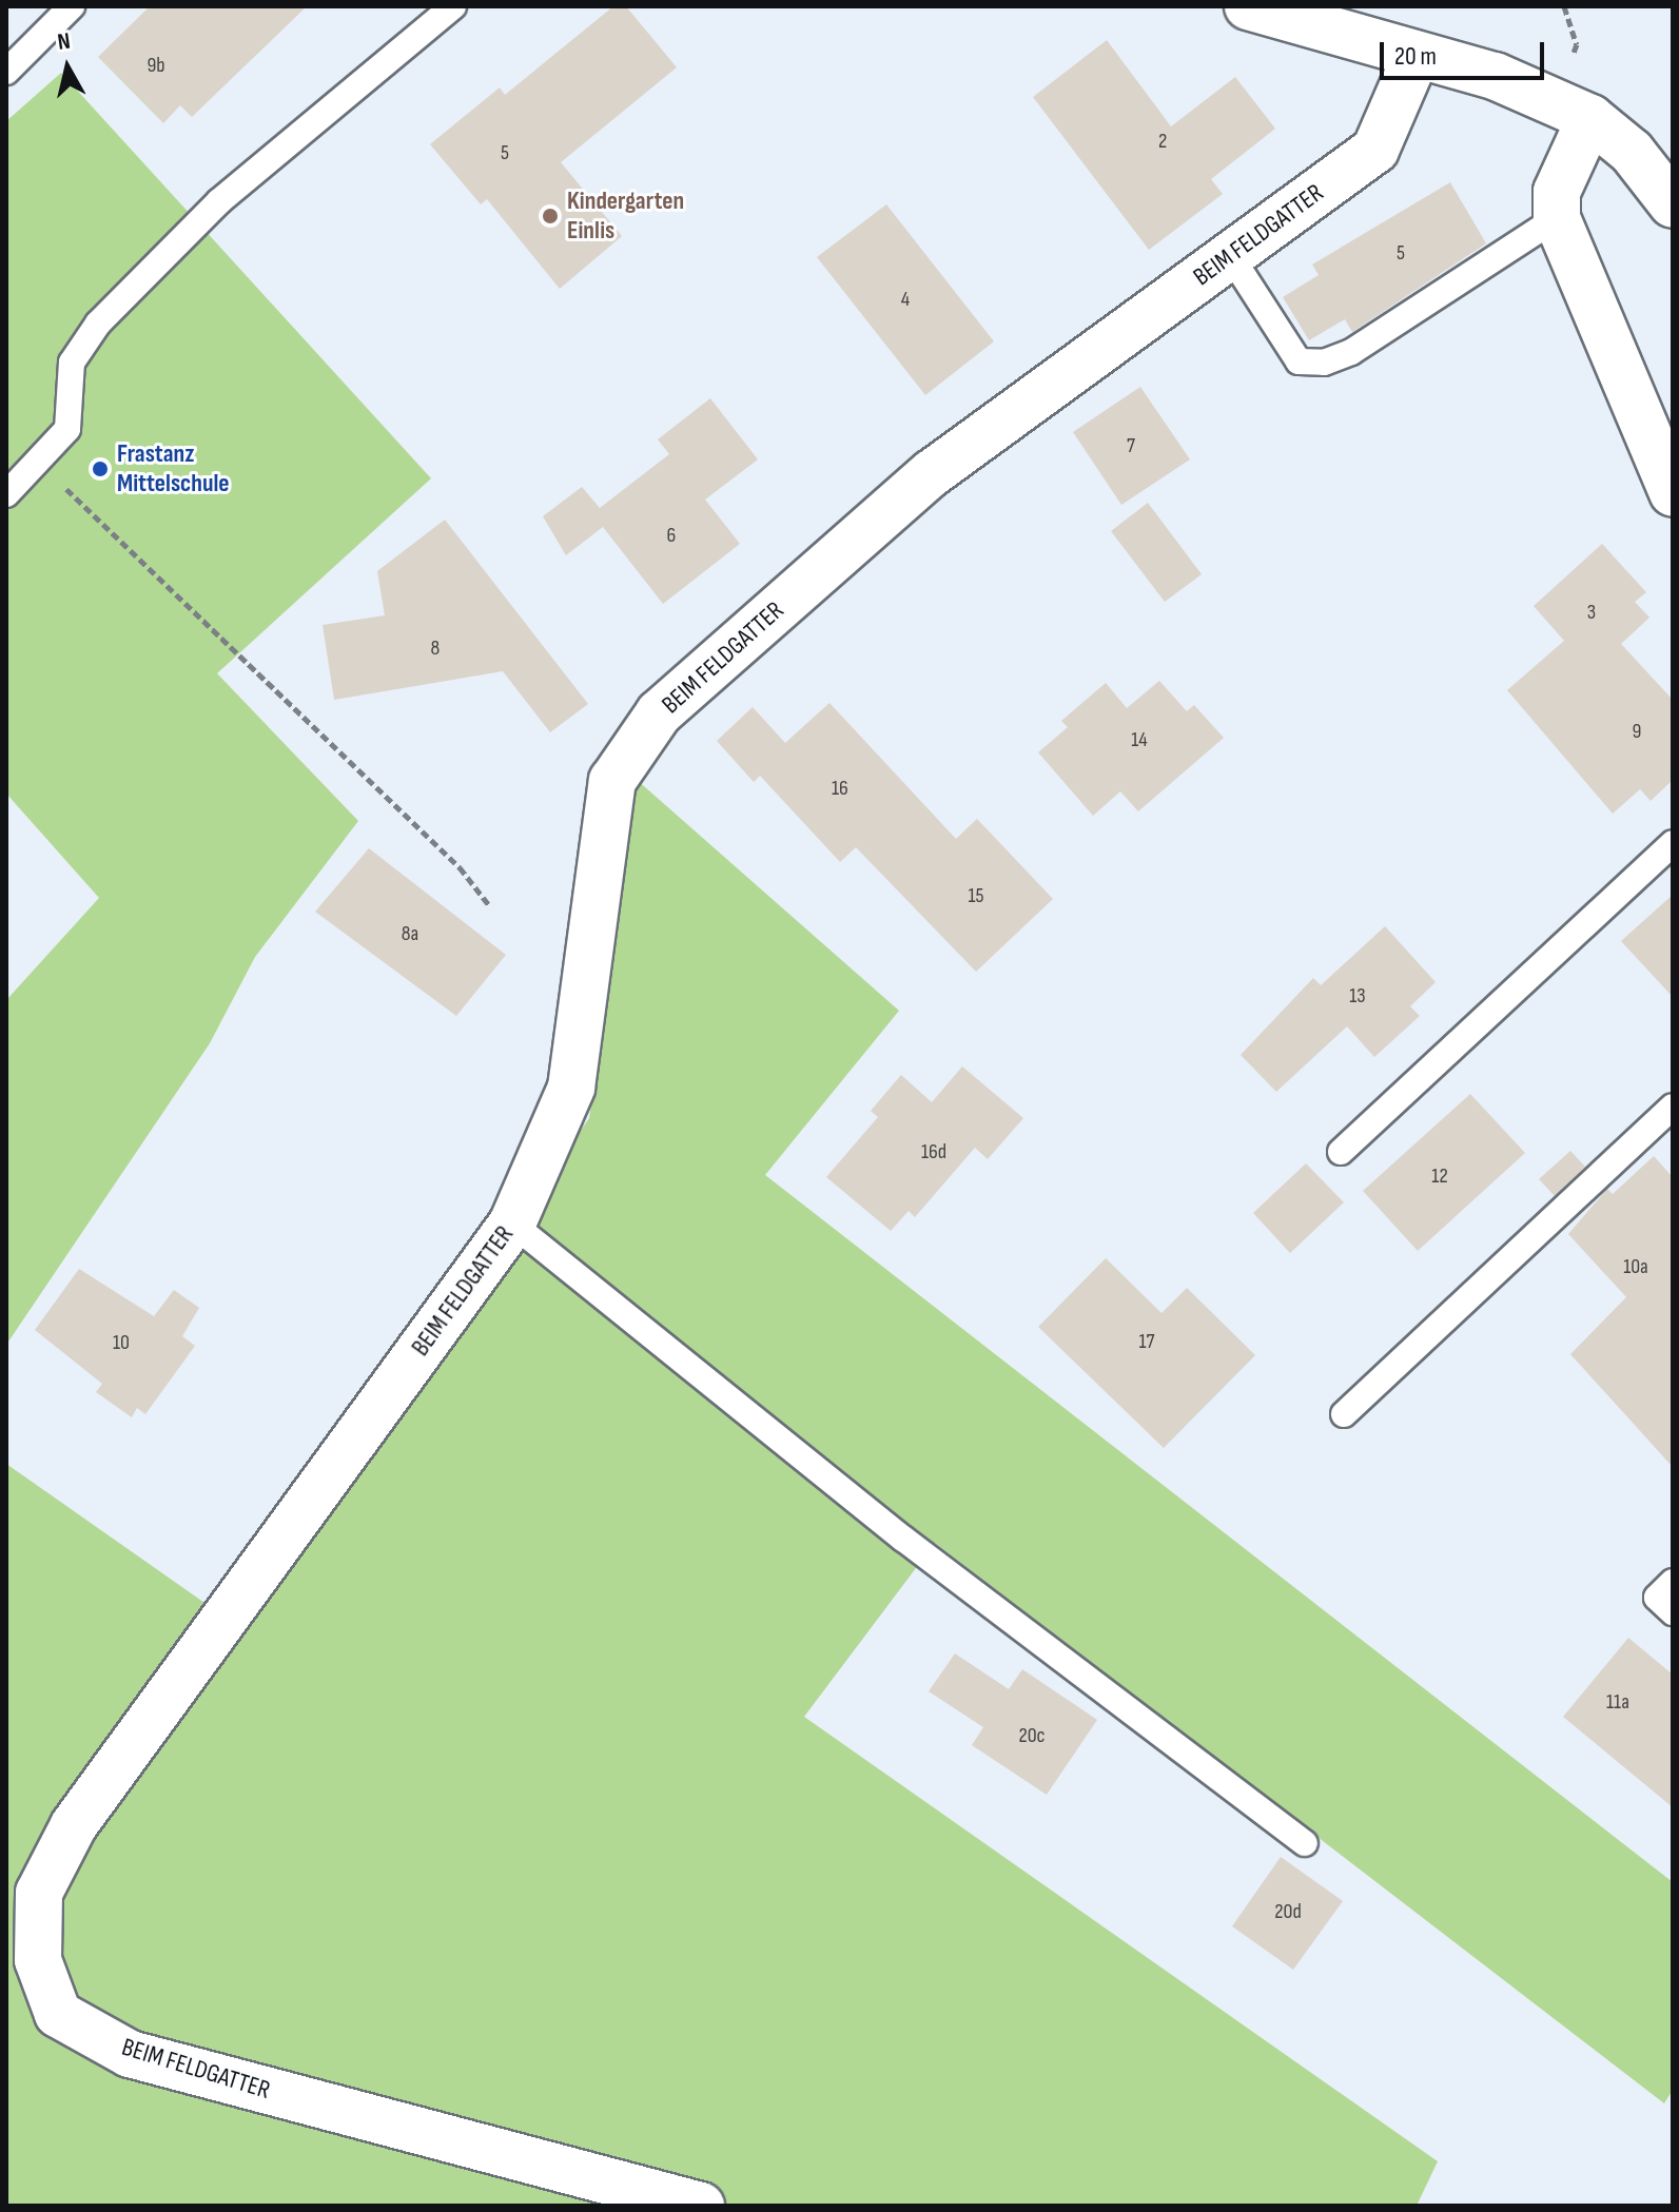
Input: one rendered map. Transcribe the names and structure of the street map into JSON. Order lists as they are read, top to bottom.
{
  "streets": {
    "street": ["BEIM FELDGATTER"]
  },
  "places": ["Kindergarten Einlis", "Frastanz Mittelschule"],
  "house_numbers": [
    "9b",
    "2",
    "5",
    "5",
    "4",
    "7",
    "6",
    "3",
    "8",
    "9",
    "14",
    "16",
    "15",
    "8a",
    "13",
    "16d",
    "12",
    "10a",
    "17",
    "10",
    "11a",
    "20c",
    "20d"
  ],
  "scale_bar": "20 m",
  "north": "top"
}
